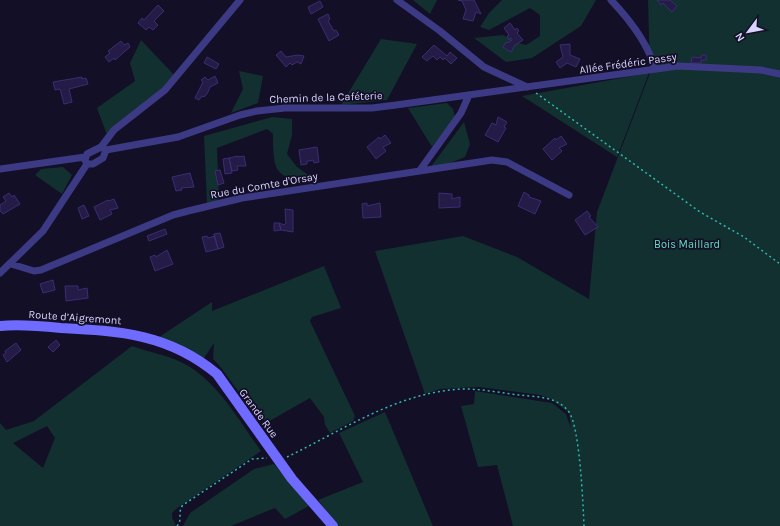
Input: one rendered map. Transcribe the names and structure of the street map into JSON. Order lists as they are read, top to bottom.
{
  "streets": {
    "street": [
      "Allée Frédéric Passy",
      "Chemin de la Caféterie",
      "Rue du Comte d'Orsay",
      "Route d’Aigremont",
      "Grande Rue"
    ]
  },
  "crossings": [
    ["Allée Frédéric Passy", "Chemin de la Caféterie"],
    ["Route d’Aigremont", "Grande Rue"]
  ],
  "parks": ["Bois Maillard"],
  "north": "bottom left"
}
